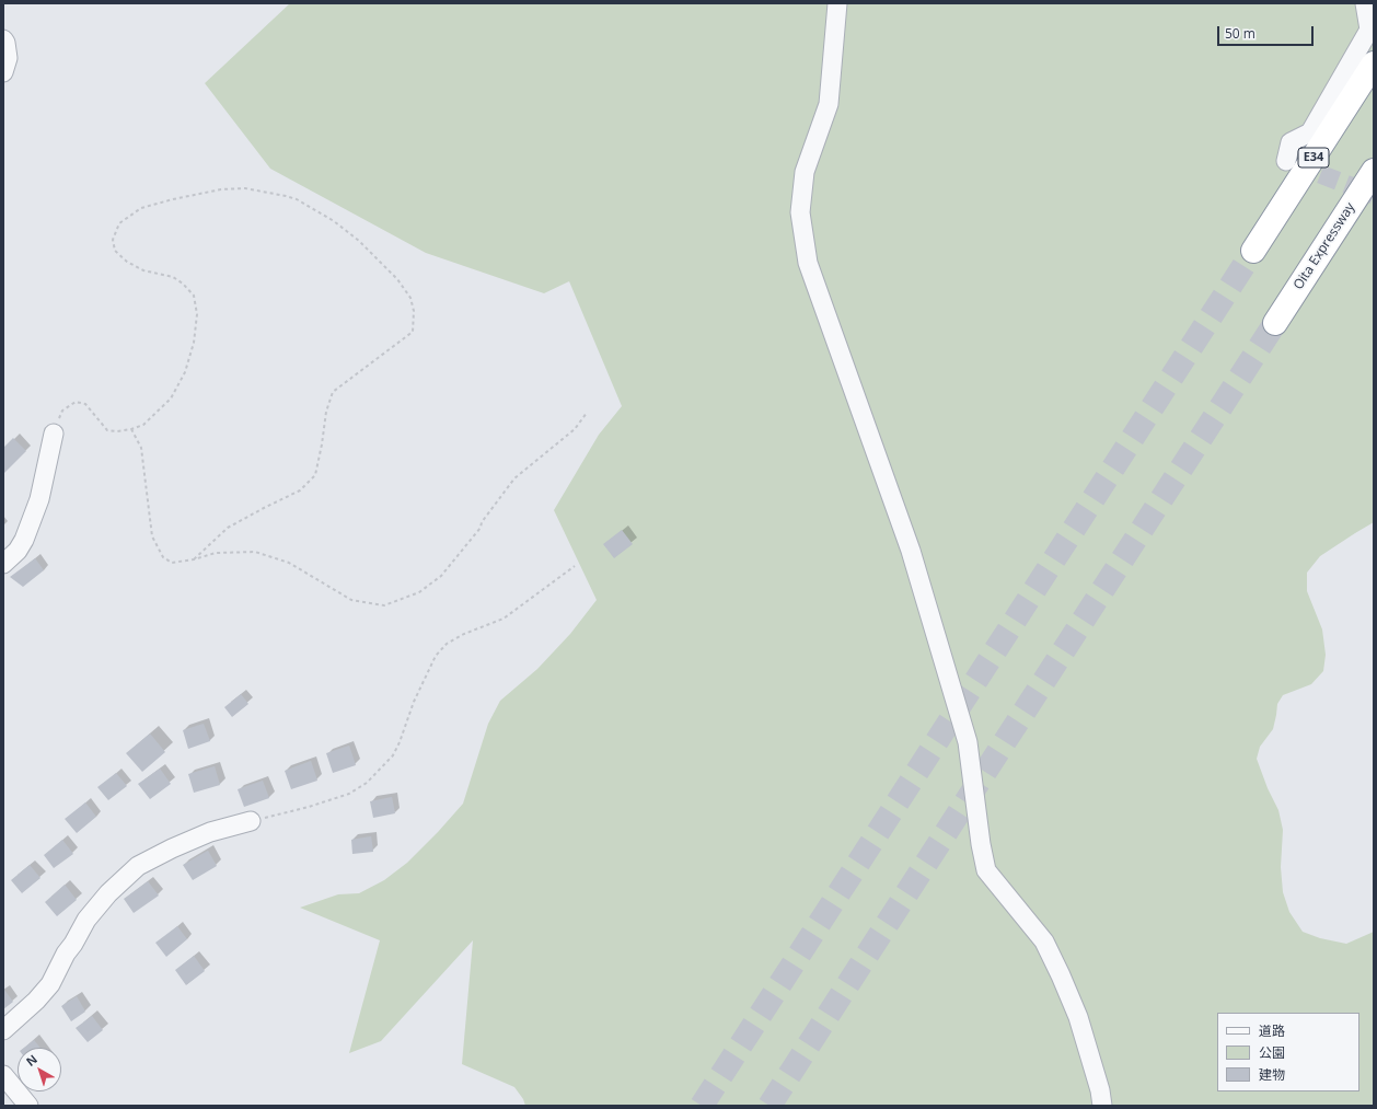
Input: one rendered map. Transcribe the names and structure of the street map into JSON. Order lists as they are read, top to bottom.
{
  "streets": {
    "highway": ["E34", "Oita Expressway"]
  },
  "legend": ["道路", "公園", "建物"],
  "scale_bar": "50 m",
  "north": "top left"
}
